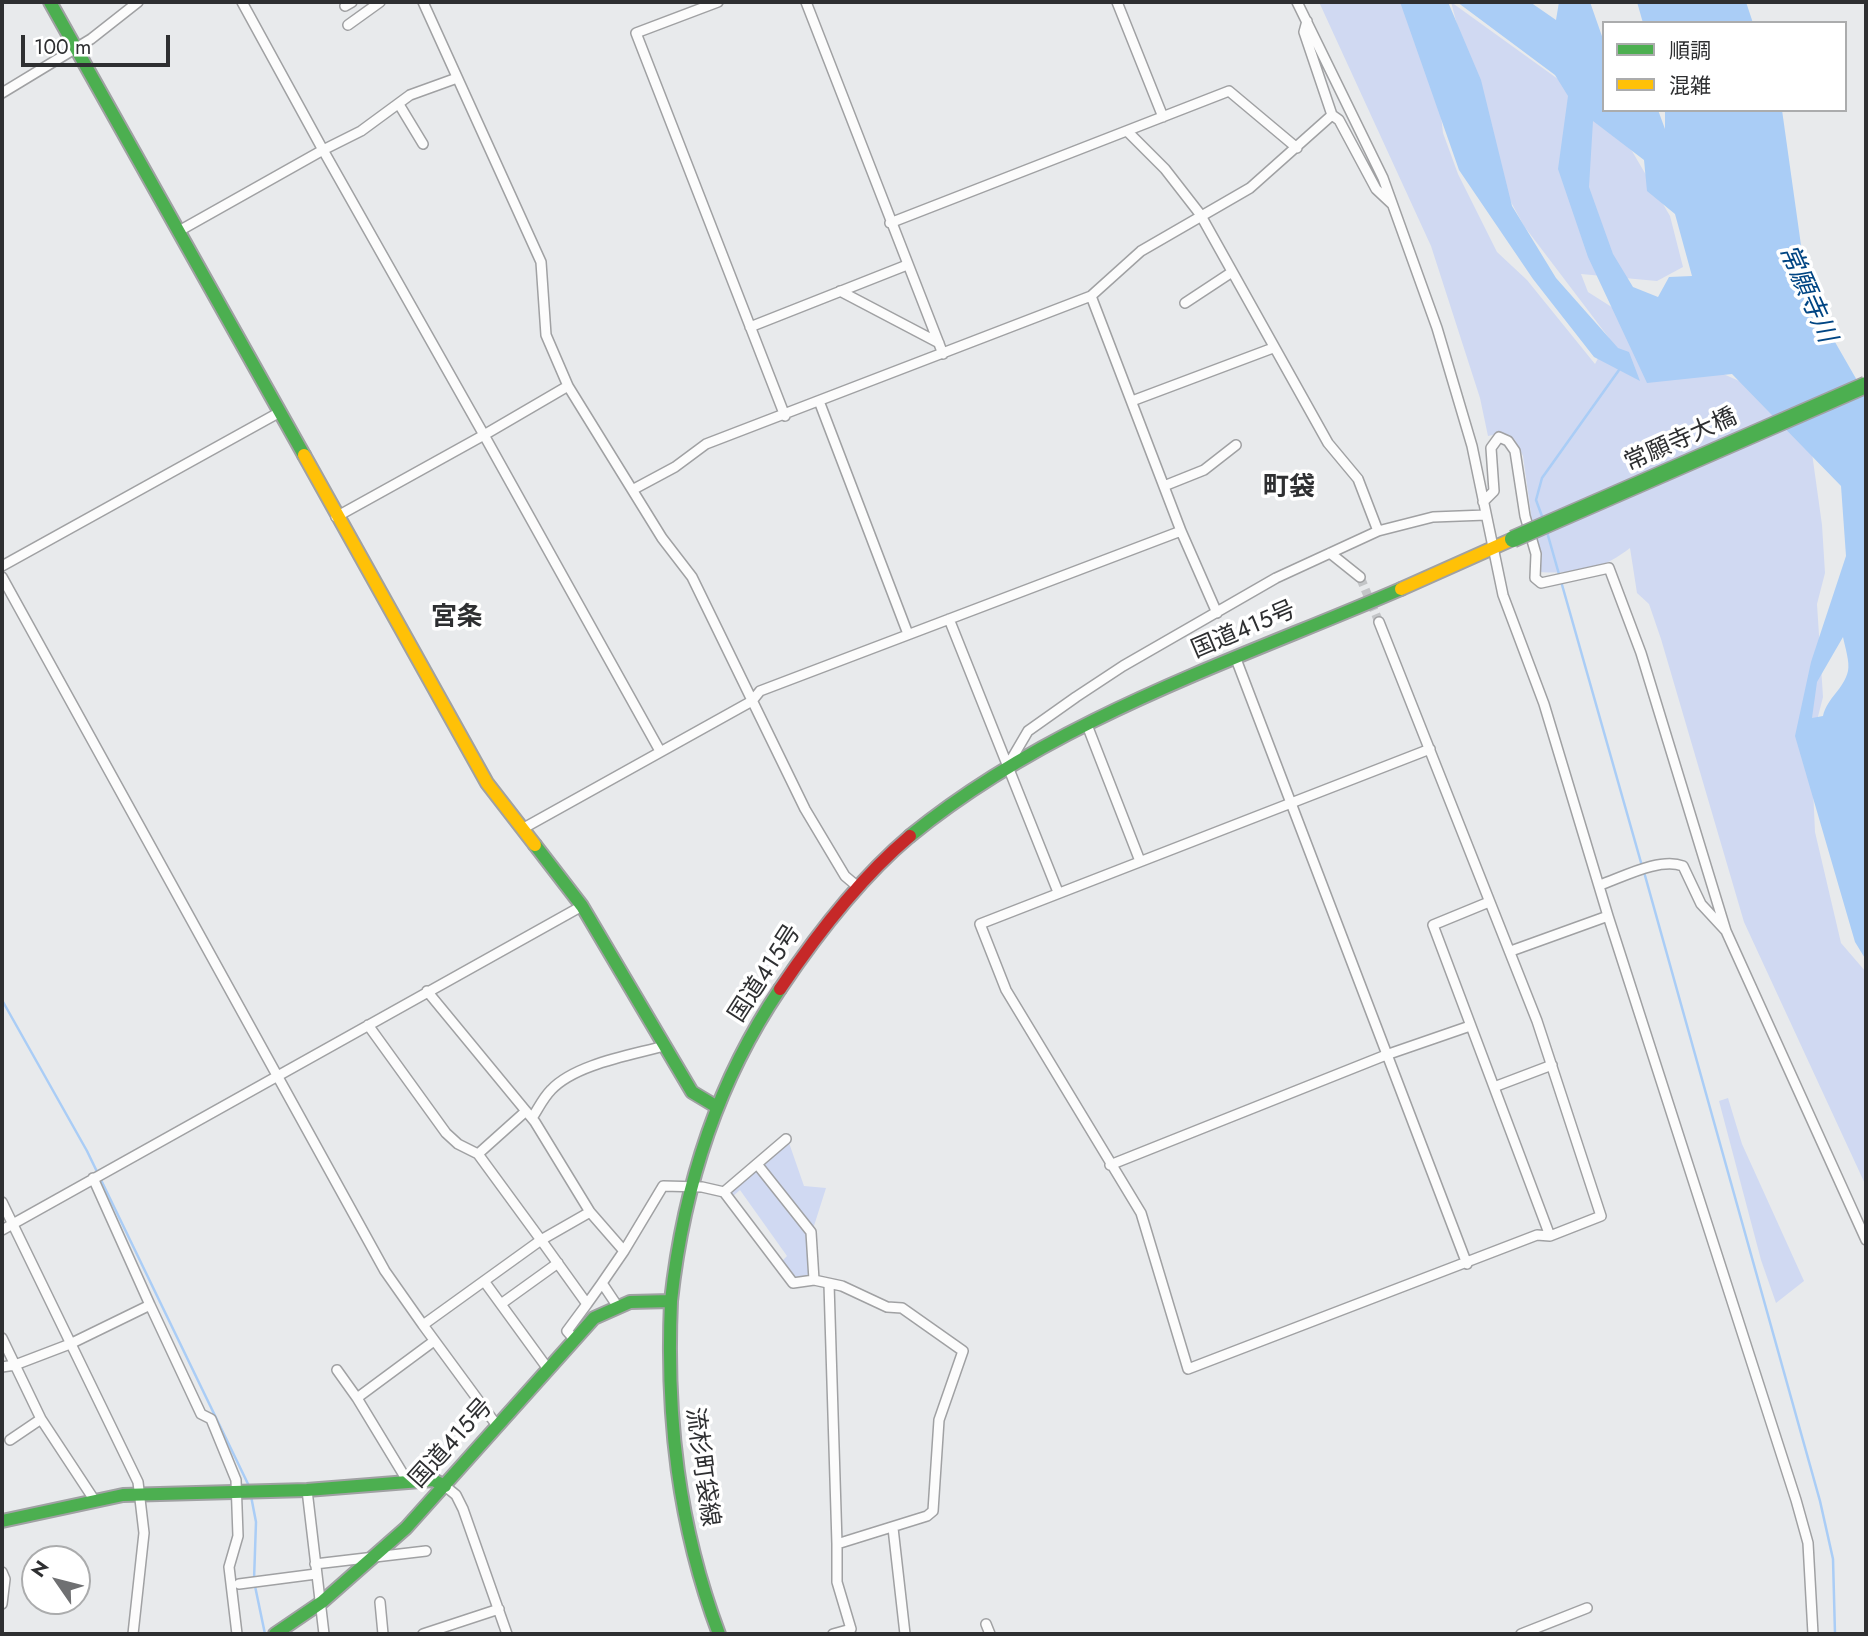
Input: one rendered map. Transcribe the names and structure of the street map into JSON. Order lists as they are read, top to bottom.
{
  "streets": {
    "main road": ["常願寺大橋", "国道415号", "流杉町袋線"]
  },
  "crossings": [
    ["常願寺大橋", "国道415号"],
    ["国道415号", "流杉町袋線"]
  ],
  "districts": ["町袋", "宮条"],
  "water": ["常願寺川"],
  "legend": ["順調", "混雑"],
  "scale_bar": "100 m",
  "north": "top left"
}
